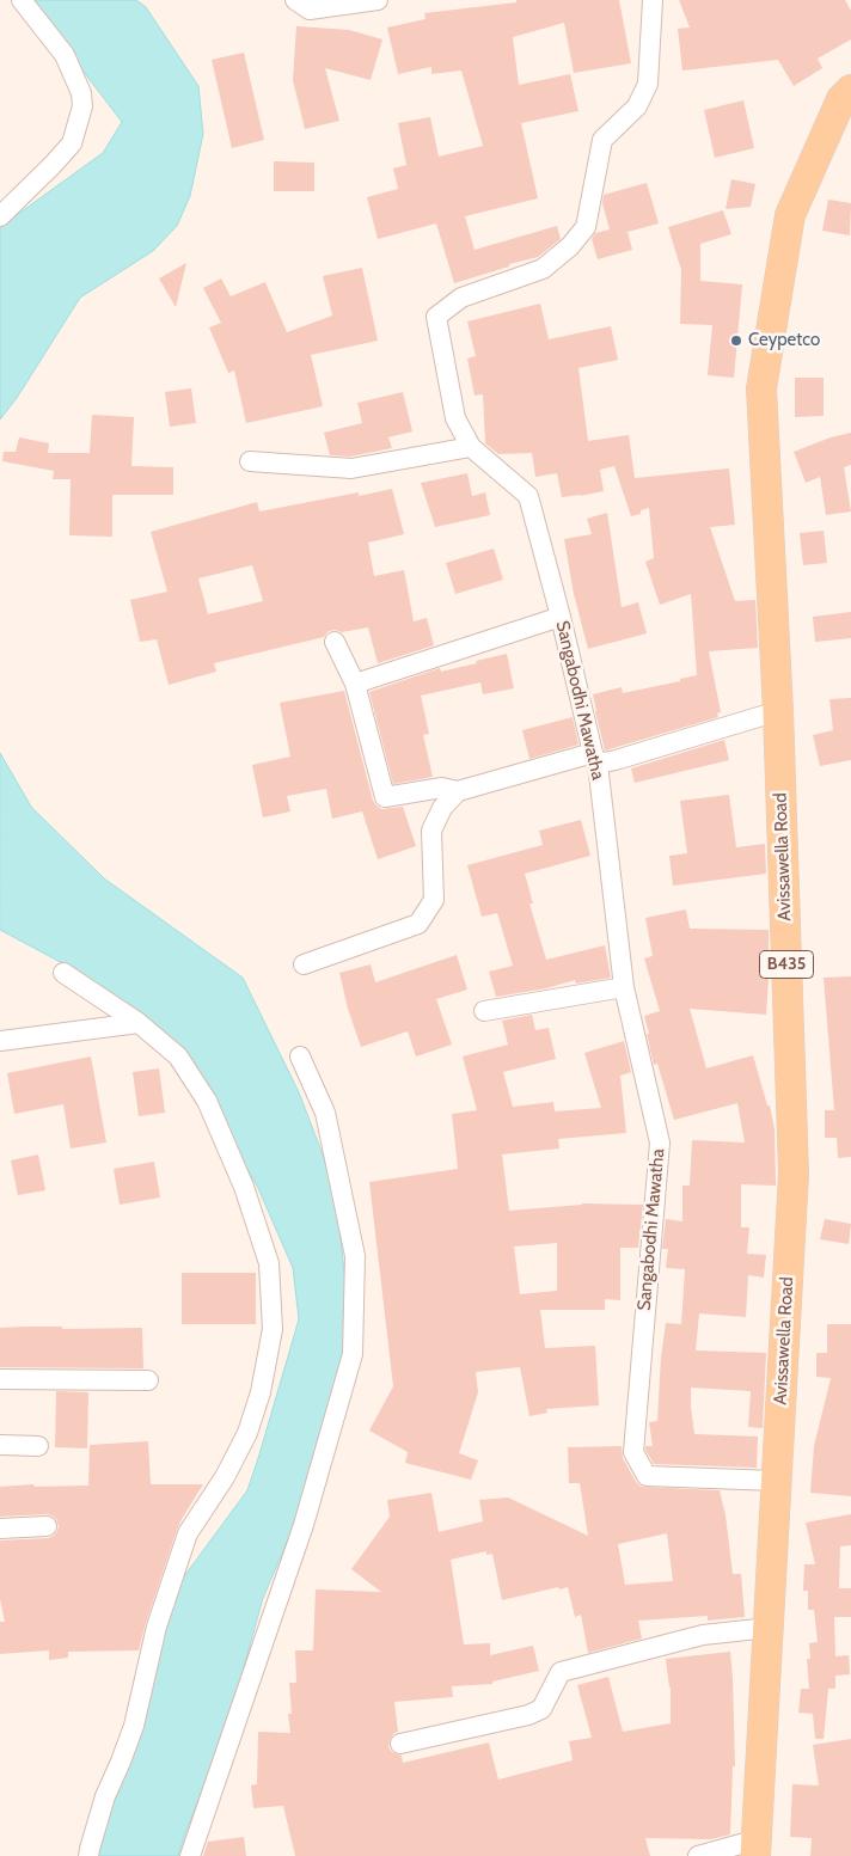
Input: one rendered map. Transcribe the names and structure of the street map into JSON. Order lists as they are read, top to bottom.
{
  "streets": {
    "main road": ["Avissawella Road", "B435"],
    "street": ["Sangabodhi Mawatha"]
  },
  "crossings": [
    ["Sangabodhi Mawatha", "Avissawella Road"]
  ],
  "places": ["Ceypetco"]
}
